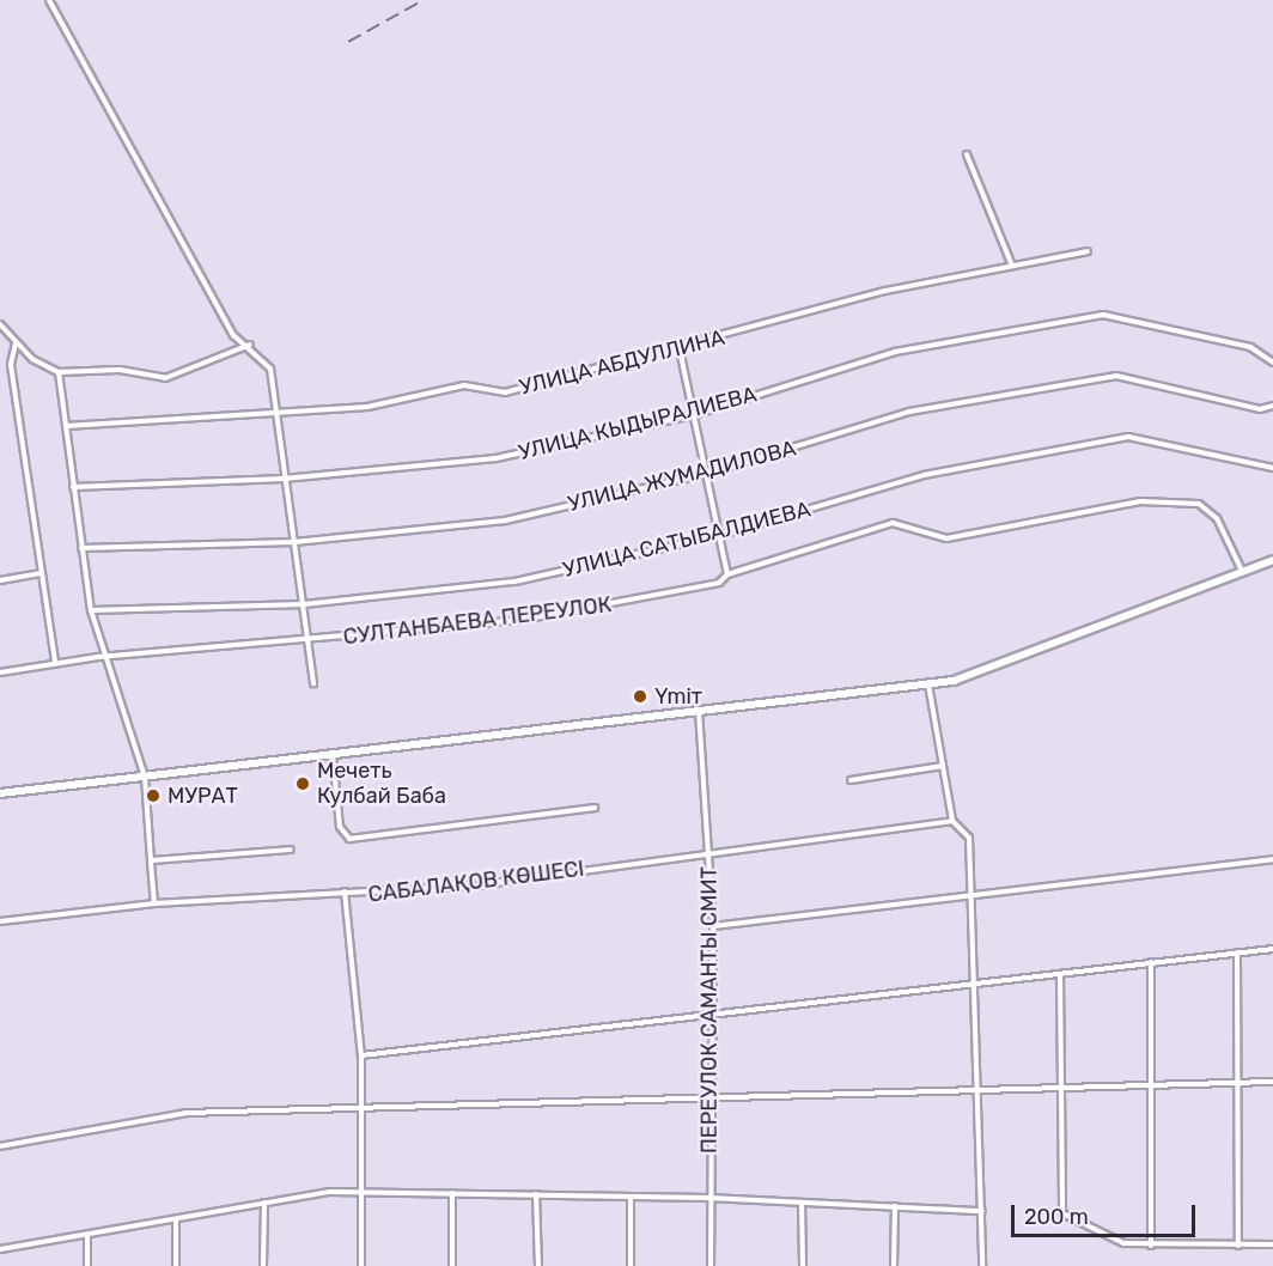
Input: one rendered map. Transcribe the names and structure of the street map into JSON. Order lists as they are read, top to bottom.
{
  "streets": {
    "street": [
      "УЛИЦА АБДУЛЛИНА",
      "УЛИЦА КЫДЫРАЛИЕВА",
      "УЛИЦА ЖУМАДИЛОВА",
      "УЛИЦА САТЫБАЛДИЕВА",
      "СУЛТАНБАЕВА ПЕРЕУЛОК",
      "САБАЛАҚОВ КӨШЕСІ",
      "ПЕРЕУЛОК САМАНТЫ СМИТ"
    ]
  },
  "crossings": [
    ["САБАЛАҚОВ КӨШЕСІ", "ПЕРЕУЛОК САМАНТЫ СМИТ"]
  ],
  "places": ["Ymiт", "Мечеть Кулбай Баба", "МУРАТ"],
  "scale_bar": "200 m"
}
